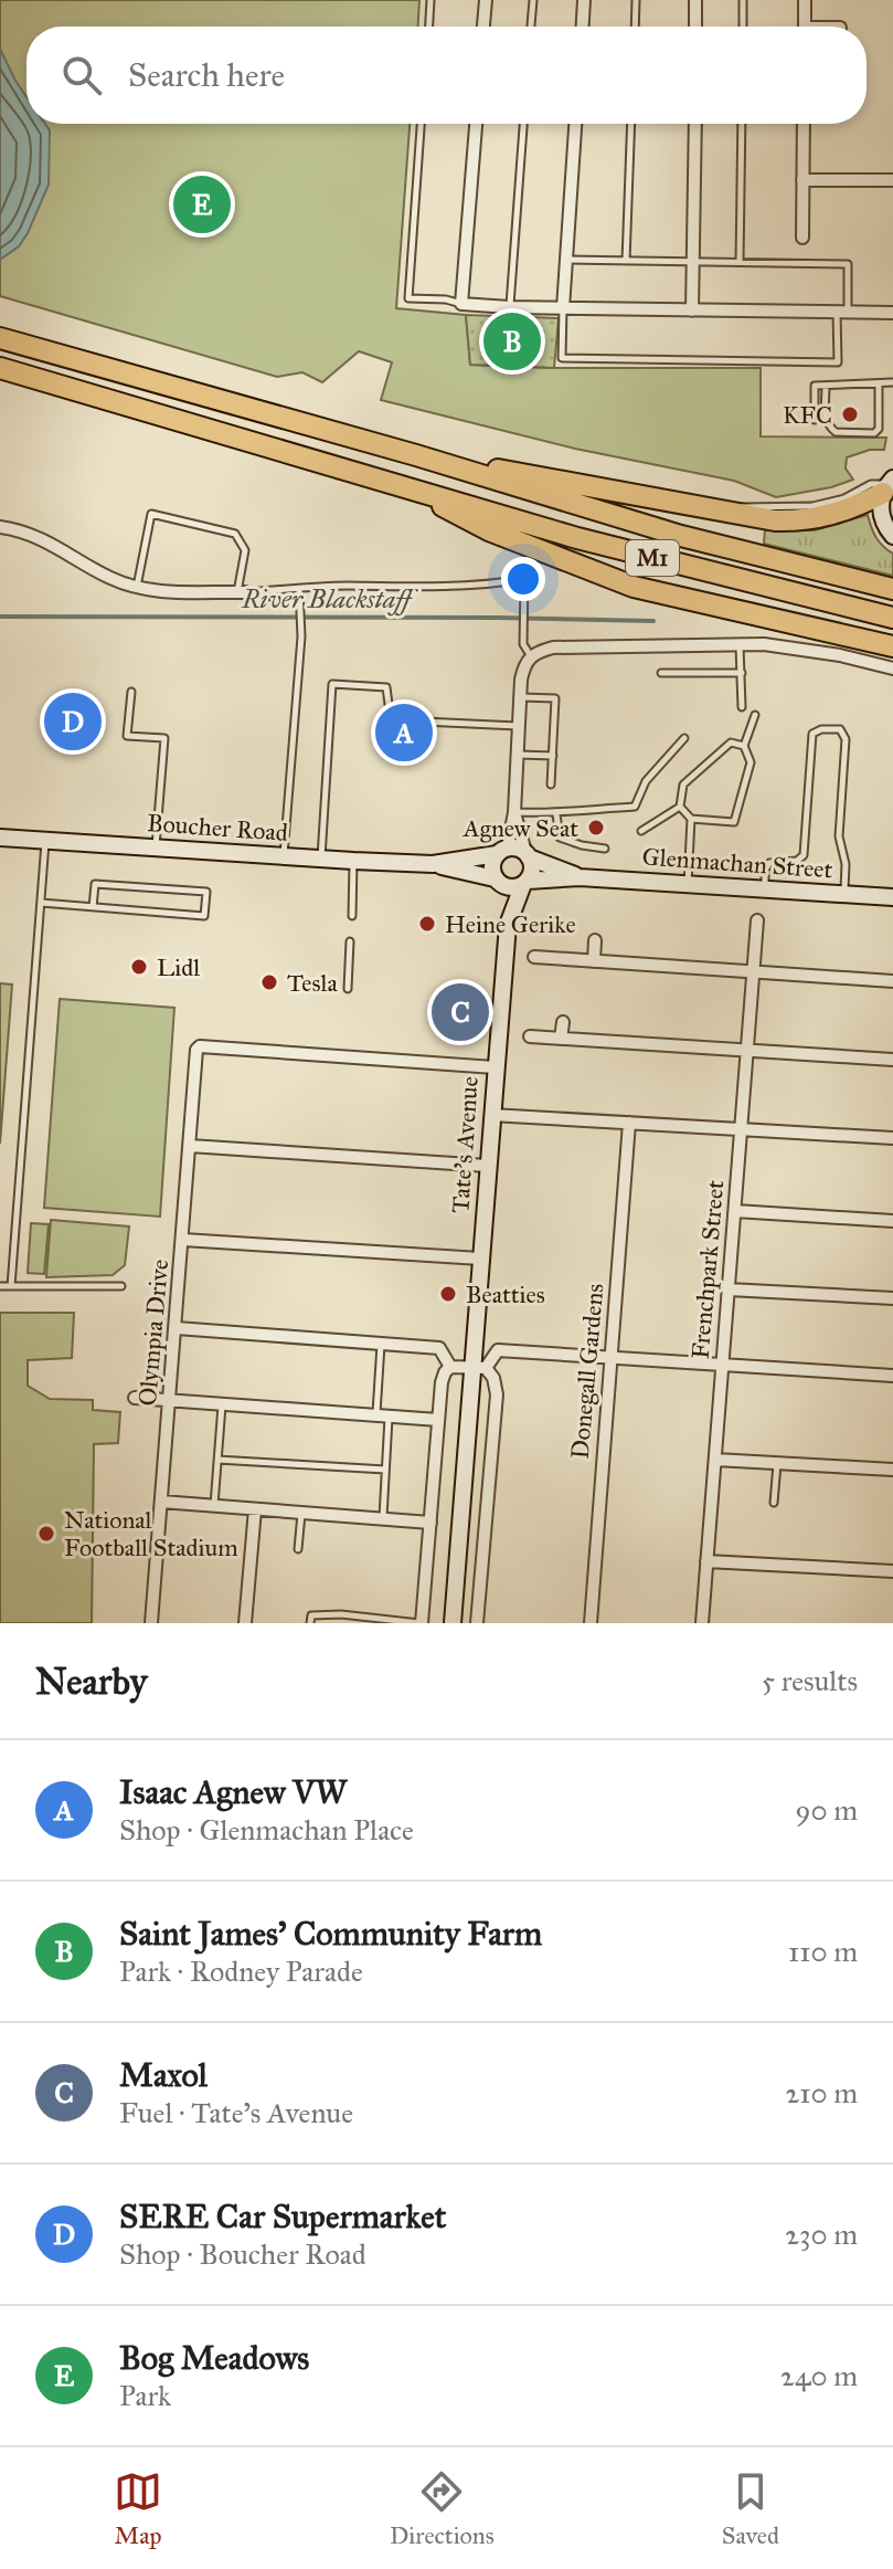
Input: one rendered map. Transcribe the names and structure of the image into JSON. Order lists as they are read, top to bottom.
{
  "streets": {
    "highway": ["M1"],
    "street": [
      "Boucher Road",
      "Glenmachan Street",
      "Tate's Avenue",
      "Frenchpark Street",
      "Olympia Drive",
      "Donegall Gardens"
    ]
  },
  "crossings": [
    ["Boucher Road", "Glenmachan Street"],
    ["Boucher Road", "Tate's Avenue"],
    ["Glenmachan Street", "Tate's Avenue"],
    ["Tate's Avenue", "Olympia Drive"]
  ],
  "water": ["River Blackstaff"],
  "places": [
    "KFC",
    "Agnew Seat",
    "Heine Gerike",
    "Lidl",
    "Tesla",
    "Beatties",
    "National Football Stadium"
  ],
  "page": {
    "search": "Search here",
    "pins": [
      "E",
      "B",
      "D",
      "A",
      "C"
    ],
    "heading": ["Nearby", "5 results"],
    "list": [
      {
        "mark": "A",
        "name": "Isaac Agnew VW",
        "note": "Shop · Glenmachan Place",
        "value": "90 m"
      },
      {
        "mark": "B",
        "name": "Saint James' Community Farm",
        "note": "Park · Rodney Parade",
        "value": "110 m"
      },
      {
        "mark": "C",
        "name": "Maxol",
        "note": "Fuel · Tate's Avenue",
        "value": "210 m"
      },
      {
        "mark": "D",
        "name": "SERE Car Supermarket",
        "note": "Shop · Boucher Road",
        "value": "230 m"
      },
      {
        "mark": "E",
        "name": "Bog Meadows",
        "note": "Park",
        "value": "240 m"
      }
    ],
    "nav": ["Map", "Directions", "Saved"]
  }
}
